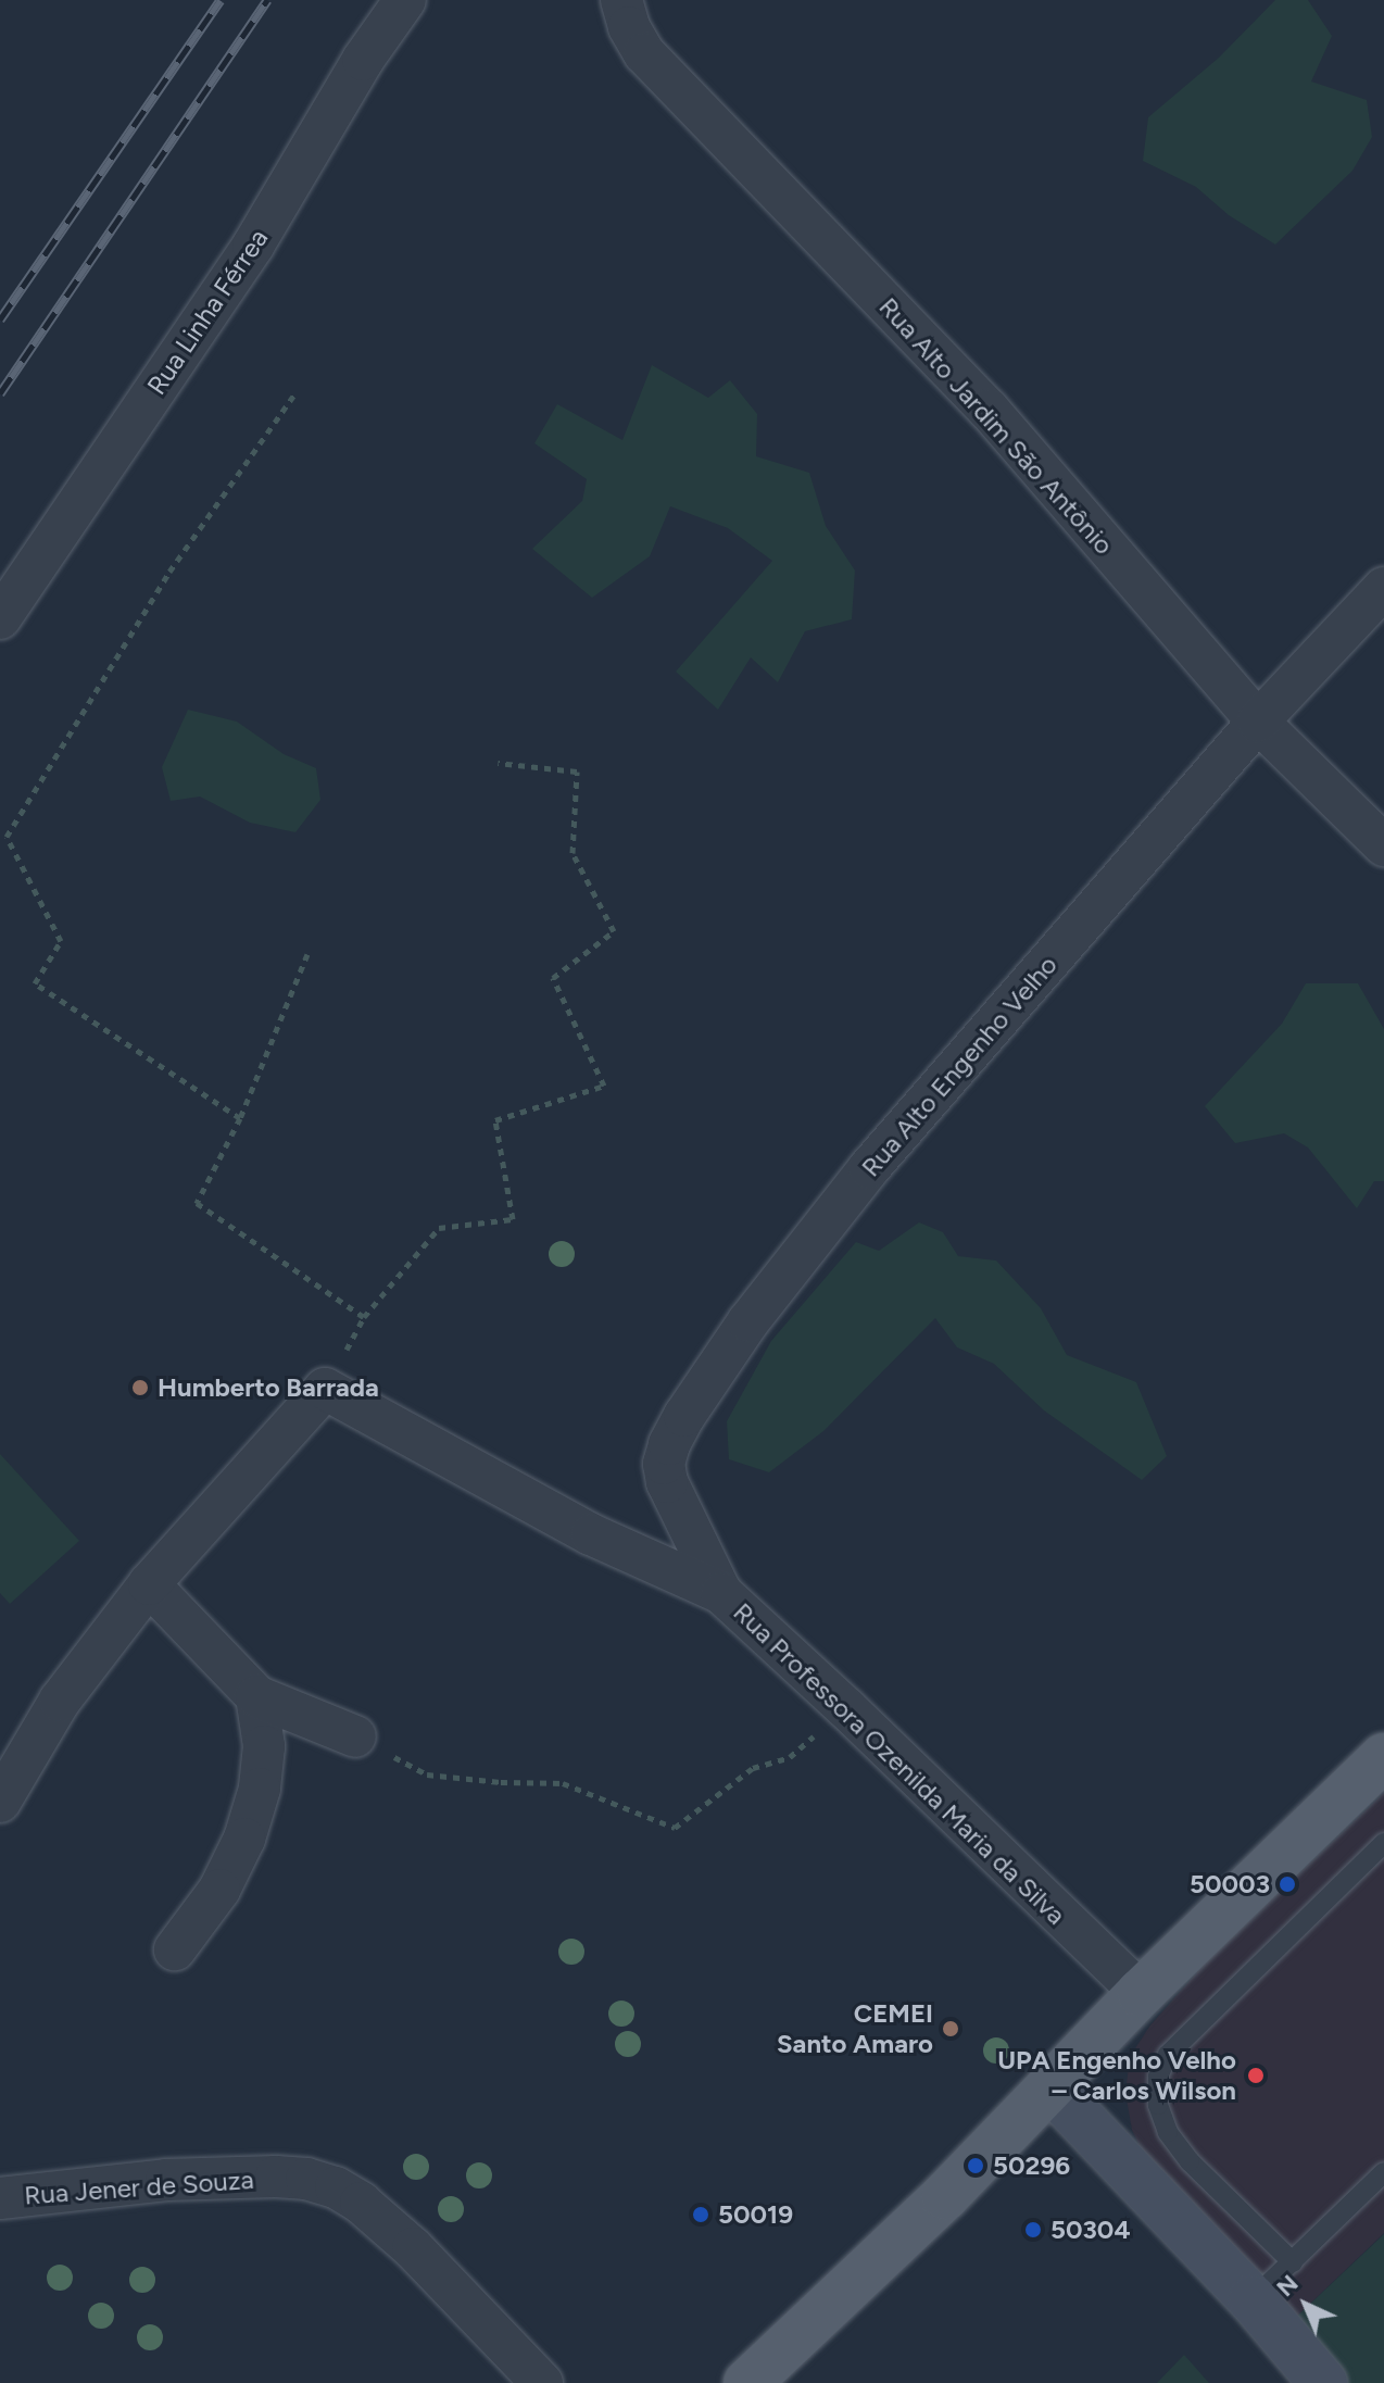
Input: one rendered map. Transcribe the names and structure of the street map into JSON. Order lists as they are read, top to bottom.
{
  "streets": {
    "street": [
      "Rua Linha Férrea",
      "Rua Alto Jardim São Antônio",
      "Rua Alto Engenho Velho",
      "Rua Professora Ozenilda Maria da Silva",
      "Rua Jener de Souza"
    ]
  },
  "crossings": [
    ["Rua Alto Jardim São Antônio", "Rua Alto Engenho Velho"],
    ["Rua Alto Engenho Velho", "Rua Professora Ozenilda Maria da Silva"]
  ],
  "places": [
    "Humberto Barrada",
    "50003",
    "CEMEI Santo Amaro",
    "UPA Engenho Velho – Carlos Wilson",
    "50296",
    "50019",
    "50304"
  ],
  "north": "top left"
}
